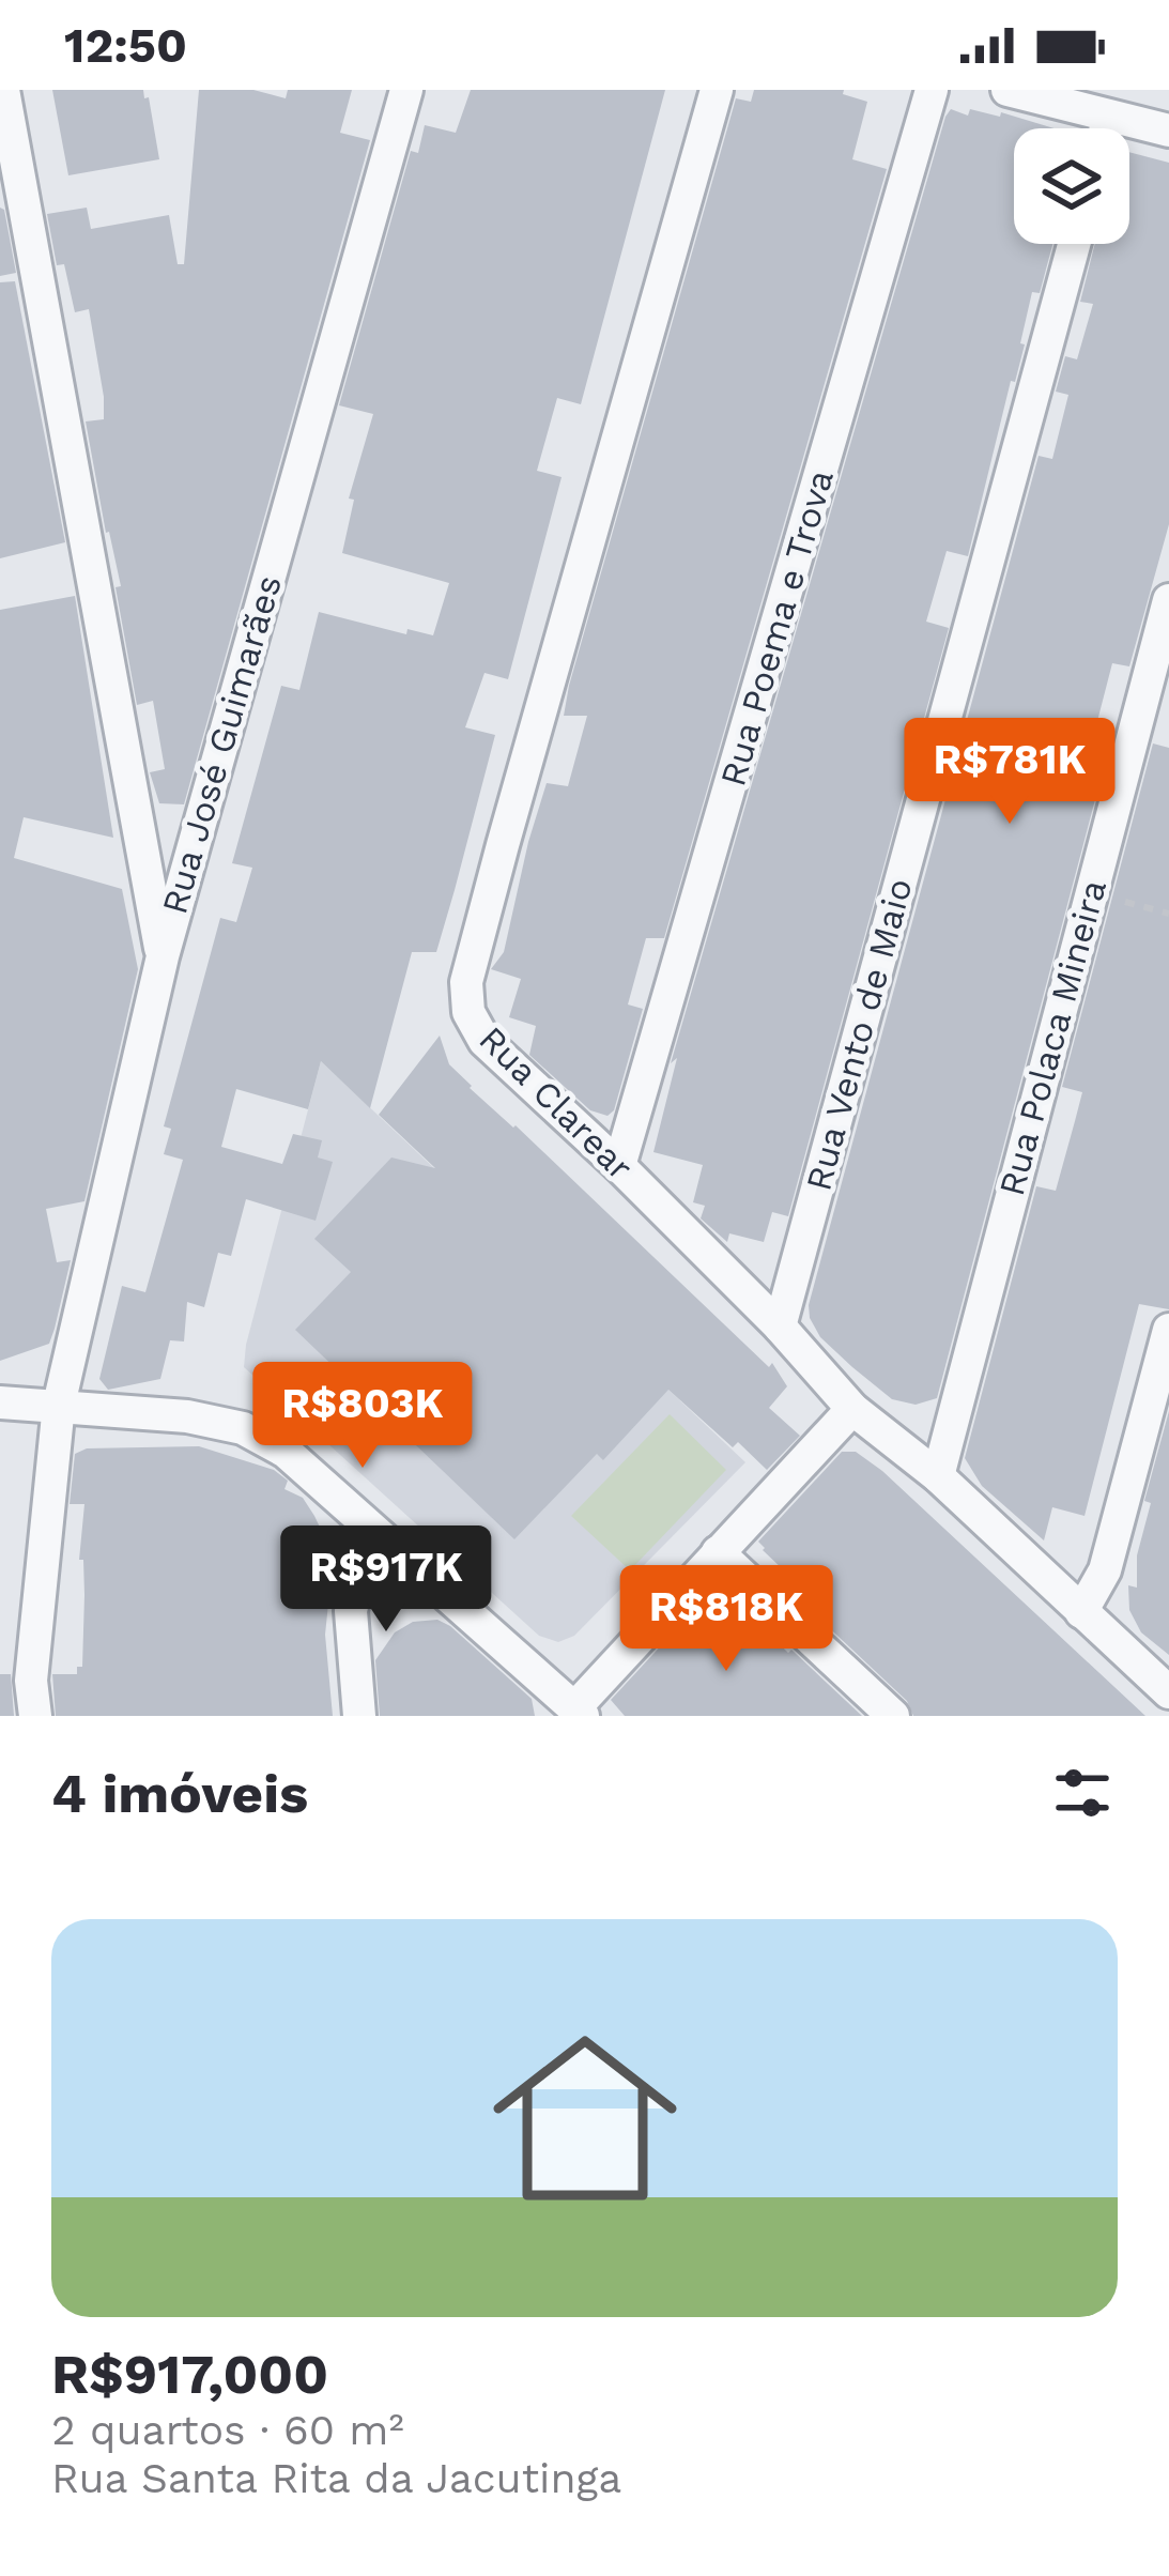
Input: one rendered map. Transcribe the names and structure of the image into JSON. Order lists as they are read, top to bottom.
{
  "streets": {
    "street": [
      "Rua Poema e Trova",
      "Rua José Guimarães",
      "Rua Vento de Maio",
      "Rua Polaca Mineira",
      "Rua Clarear"
    ]
  },
  "crossings": [
    ["Rua Poema e Trova", "Rua Clarear"],
    ["Rua Vento de Maio", "Rua Clarear"],
    ["Rua Polaca Mineira", "Rua Clarear"]
  ],
  "page": {
    "status": "12:50",
    "price": [
      "R$781K",
      "R$803K",
      "R$917K",
      "R$818K"
    ],
    "heading": "4 imóveis",
    "list": [
      {
        "name": "R$917,000",
        "note": "2 quartos · 60 m² · Rua Santa Rita da Jacutinga"
      }
    ]
  }
}
